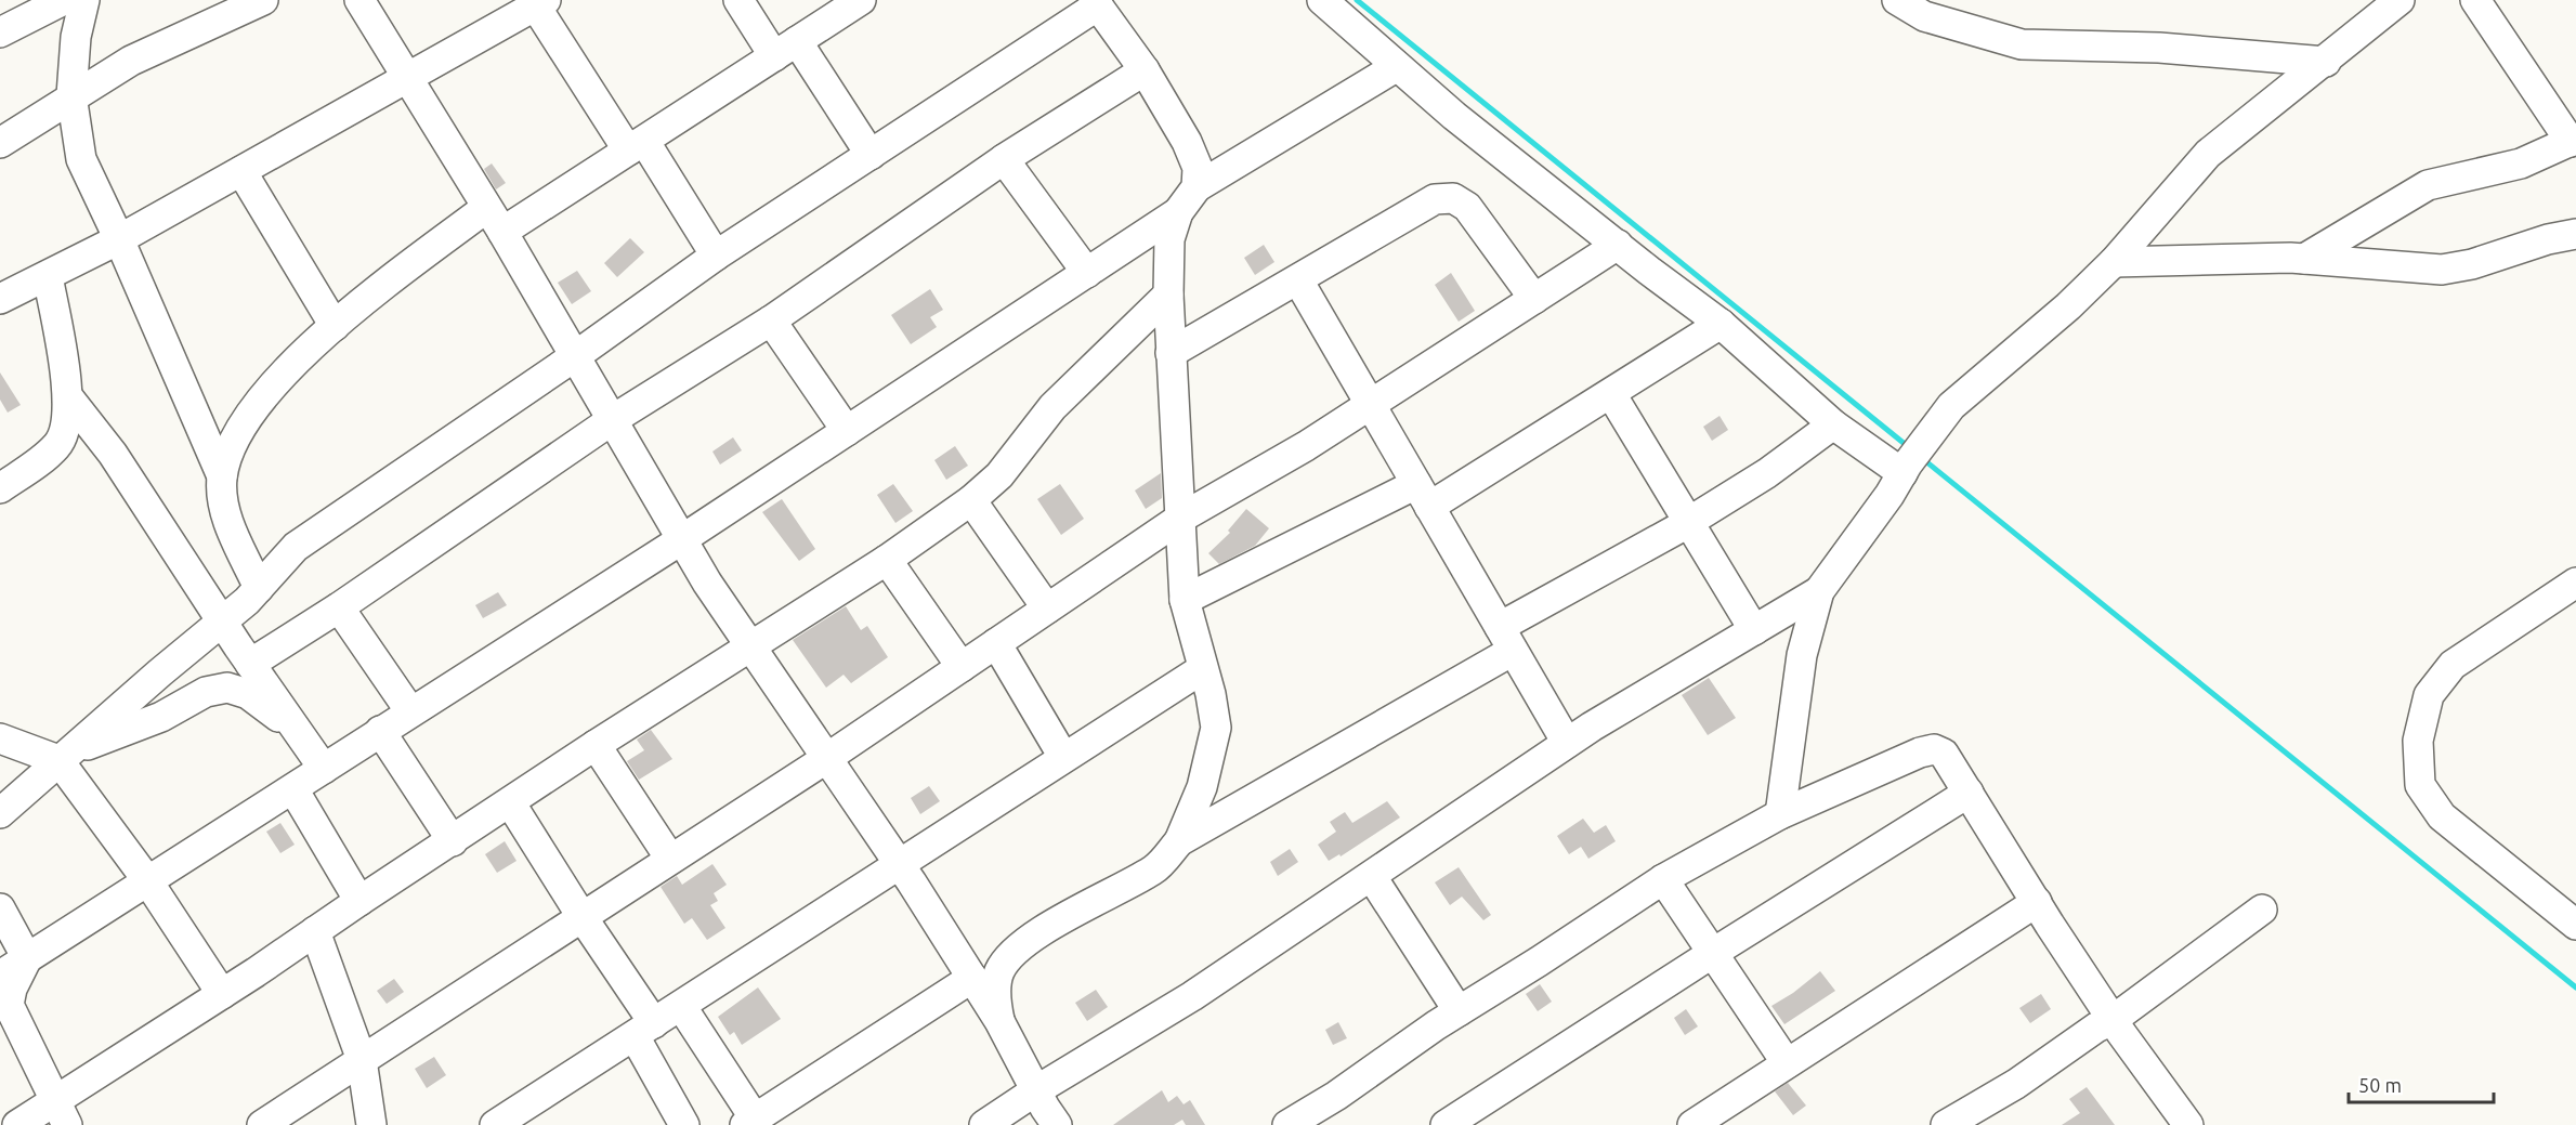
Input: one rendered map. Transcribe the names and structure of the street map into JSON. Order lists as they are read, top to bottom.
{
  "scale_bar": "50 m"
}
